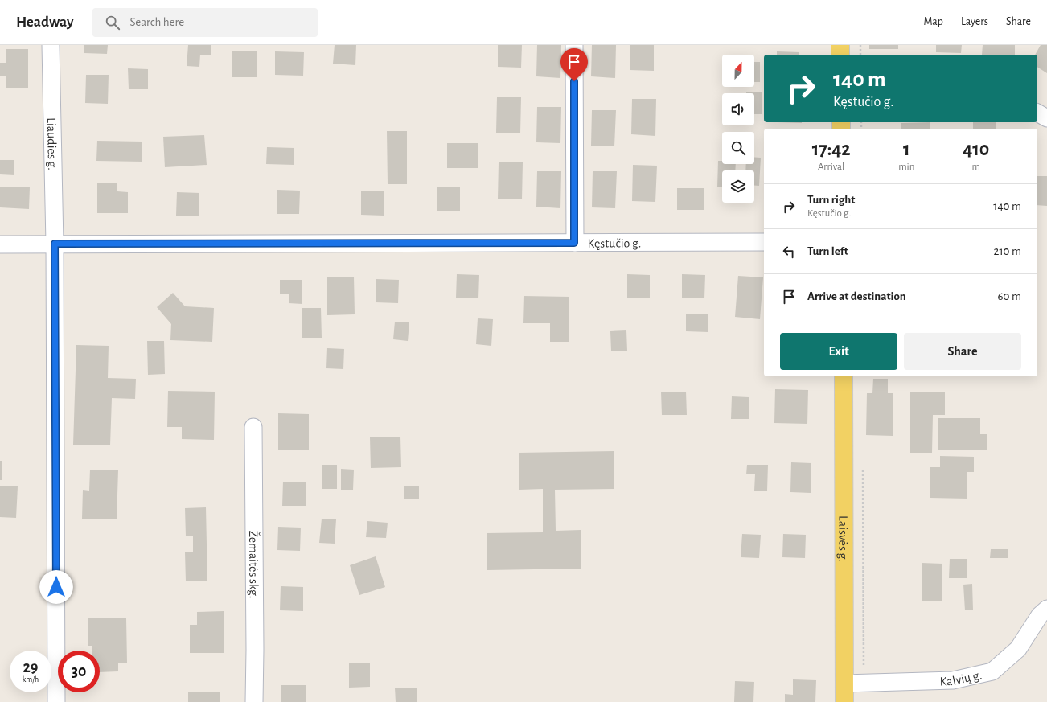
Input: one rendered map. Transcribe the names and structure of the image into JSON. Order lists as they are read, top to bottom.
{
  "streets": {
    "main road": ["Laisvės g."],
    "street": [
      "Liaudies g.",
      "Kęstučio g.",
      "Žemaitės skg.",
      "Kalvių g."
    ]
  },
  "crossings": [
    ["Liaudies g.", "Kęstučio g."],
    ["Laisvės g.", "Kalvių g."]
  ],
  "north": "top",
  "page": {
    "header": "Headway",
    "search": "Search here",
    "nav": ["Map", "Layers", "Share"],
    "turn": ["140 m", "Kęstučio g."],
    "eta": [
      "17:42",
      "Arrival",
      "1",
      "min",
      "410",
      "m"
    ],
    "list": [
      {
        "name": "Turn right",
        "note": "Kęstučio g.",
        "value": "140 m"
      },
      {
        "name": "Turn left",
        "value": "210 m"
      },
      {
        "name": "Arrive at destination",
        "value": "60 m"
      }
    ],
    "buttons": ["Exit", "Share"],
    "speed": "29 km/h",
    "limit": "30"
  }
}
